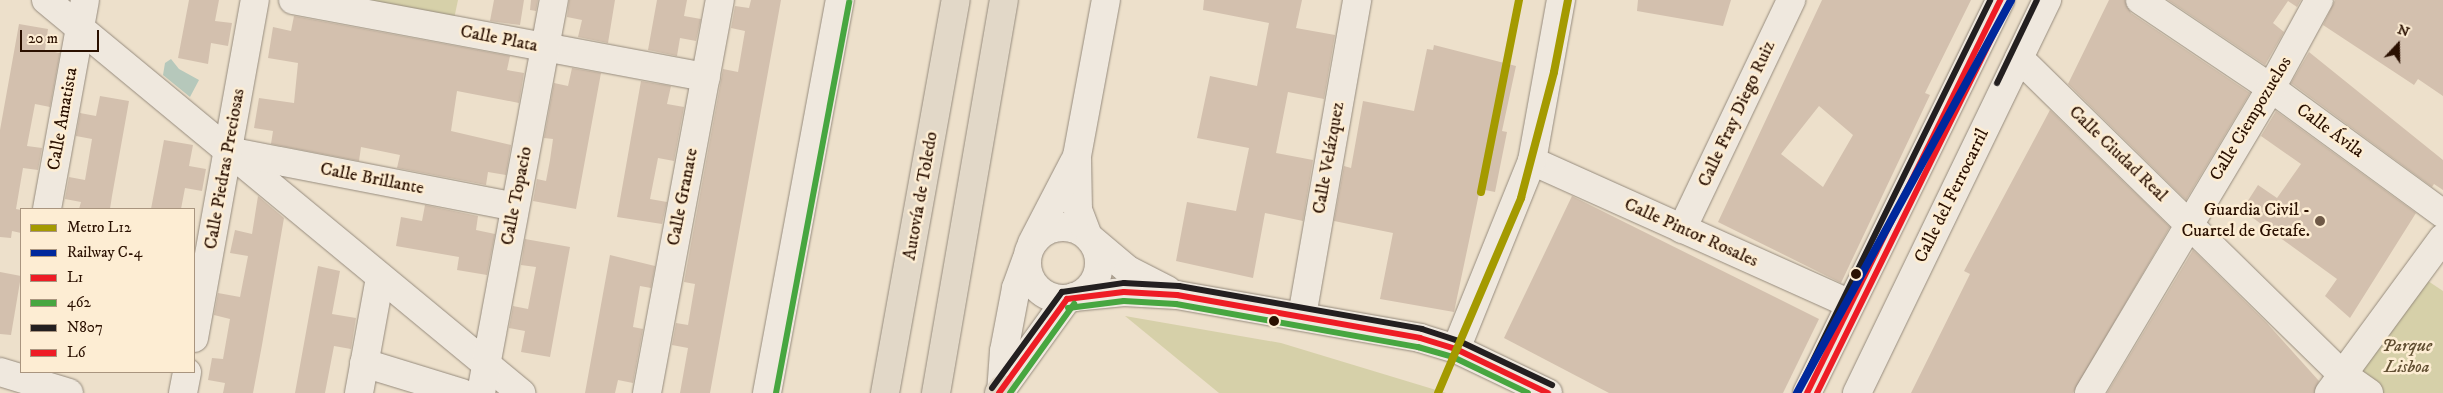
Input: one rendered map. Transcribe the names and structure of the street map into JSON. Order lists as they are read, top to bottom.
{
  "streets": {
    "highway": ["Autovía de Toledo"],
    "street": [
      "Calle Plata",
      "Calle Fray Diego Ruiz",
      "Calle Amatista",
      "Calle Ciempozuelos",
      "Calle Ávila",
      "Calle Ciudad Real",
      "Calle Velázquez",
      "Calle Piedras Preciosas",
      "Calle Brillante",
      "Calle Topacio",
      "Calle del Ferrocarril",
      "Calle Granate",
      "Calle Pintor Rosales"
    ]
  },
  "crossings": [
    ["Calle Plata", "Calle Topacio"],
    ["Calle Plata", "Calle Granate"],
    ["Calle Fray Diego Ruiz", "Calle Pintor Rosales"],
    ["Calle Ciempozuelos", "Calle Ávila"],
    ["Calle Ciempozuelos", "Calle Ciudad Real"],
    ["Calle Ciudad Real", "Calle del Ferrocarril"],
    ["Calle Piedras Preciosas", "Calle Brillante"],
    ["Calle Brillante", "Calle Topacio"]
  ],
  "parks": ["Parque Lisboa"],
  "places": ["Guardia Civil - Cuartel de Getafe."],
  "lines": [
    "metro line L12",
    "rail line C-4",
    "transit line L1",
    "transit line N807",
    "transit line 462",
    "transit line L6"
  ],
  "legend": [
    "Metro L12",
    "Railway C-4",
    "L1",
    "462",
    "N807",
    "L6"
  ],
  "scale_bar": "20 m",
  "north": "top"
}
